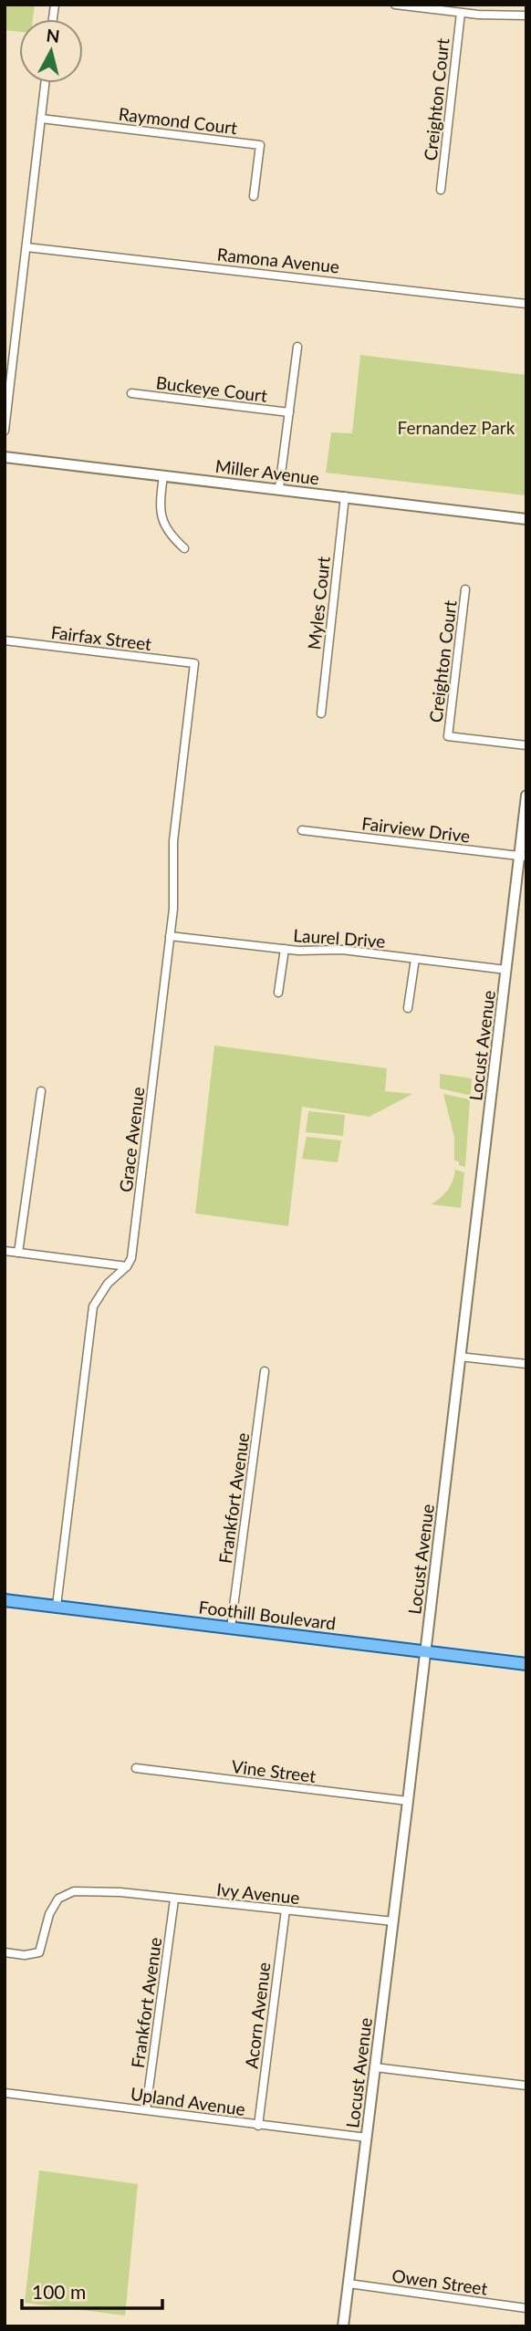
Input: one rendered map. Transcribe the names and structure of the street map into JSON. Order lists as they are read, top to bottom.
{
  "streets": {
    "main road": ["Foothill Boulevard"],
    "street": [
      "Creighton Court",
      "Raymond Court",
      "Ramona Avenue",
      "Buckeye Court",
      "Miller Avenue",
      "Myles Court",
      "Fairfax Street",
      "Fairview Drive",
      "Laurel Drive",
      "Locust Avenue",
      "Grace Avenue",
      "Frankfort Avenue",
      "Vine Street",
      "Ivy Avenue",
      "Acorn Avenue",
      "Upland Avenue",
      "Owen Street"
    ]
  },
  "crossings": [
    ["Miller Avenue", "Myles Court"],
    ["Fairfax Street", "Grace Avenue"],
    ["Fairview Drive", "Locust Avenue"],
    ["Laurel Drive", "Locust Avenue"],
    ["Laurel Drive", "Grace Avenue"],
    ["Locust Avenue", "Foothill Boulevard"],
    ["Locust Avenue", "Vine Street"],
    ["Locust Avenue", "Ivy Avenue"],
    ["Locust Avenue", "Upland Avenue"],
    ["Locust Avenue", "Owen Street"],
    ["Frankfort Avenue", "Foothill Boulevard"],
    ["Frankfort Avenue", "Ivy Avenue"],
    ["Frankfort Avenue", "Upland Avenue"],
    ["Ivy Avenue", "Acorn Avenue"],
    ["Acorn Avenue", "Upland Avenue"]
  ],
  "parks": ["Fernandez Park"],
  "scale_bar": "100 m",
  "north": "top"
}
